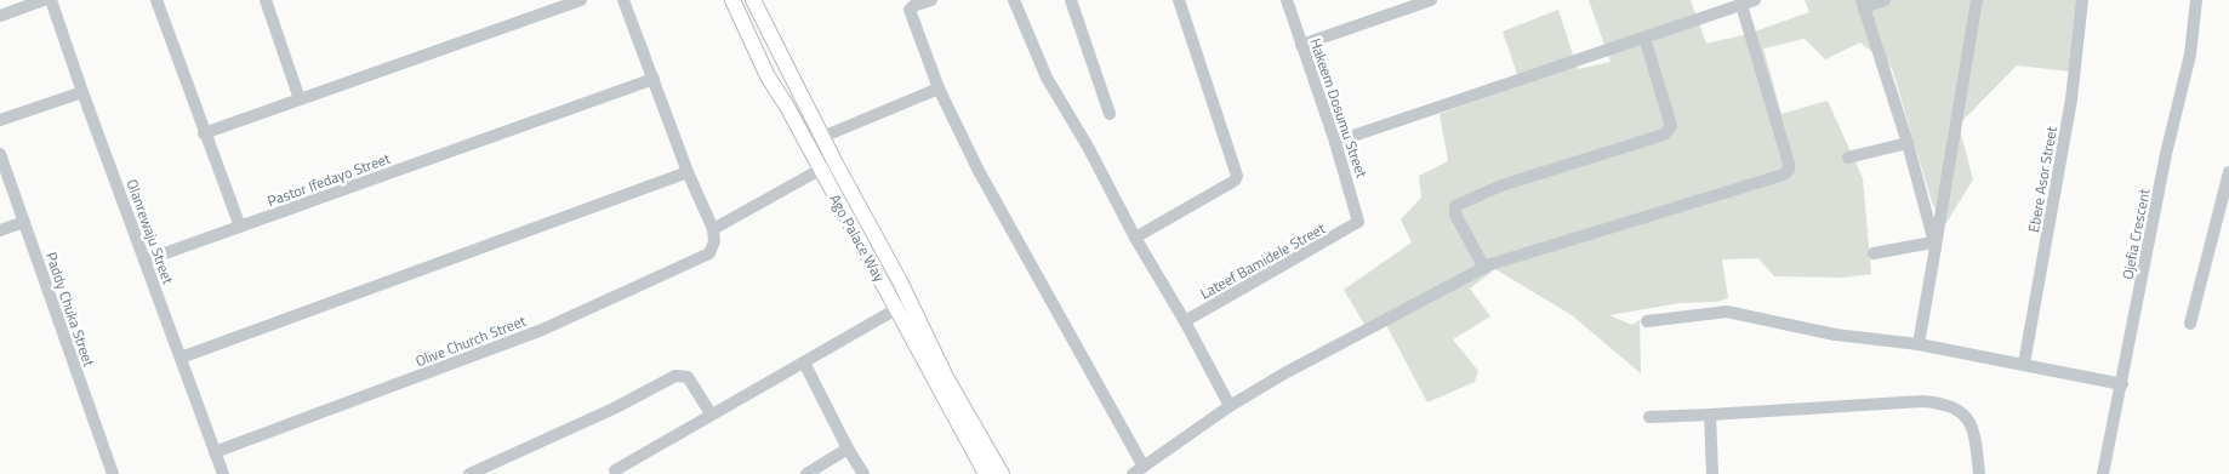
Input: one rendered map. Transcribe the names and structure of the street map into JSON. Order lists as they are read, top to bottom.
{
  "streets": {
    "main road": ["Ago Palace Way"],
    "street": [
      "Hakeem Dosumu Street",
      "Pastor Ifedayo Street",
      "Ebere Asor Street",
      "Olanrewaju Street",
      "Ojefia Crescent",
      "Lateef Bamidele Street",
      "Paddy Chuka Street",
      "Olive Church Street"
    ]
  },
  "crossings": [
    ["Hakeem Dosumu Street", "Lateef Bamidele Street"],
    ["Pastor Ifedayo Street", "Olanrewaju Street"],
    ["Olanrewaju Street", "Olive Church Street"]
  ]
}
